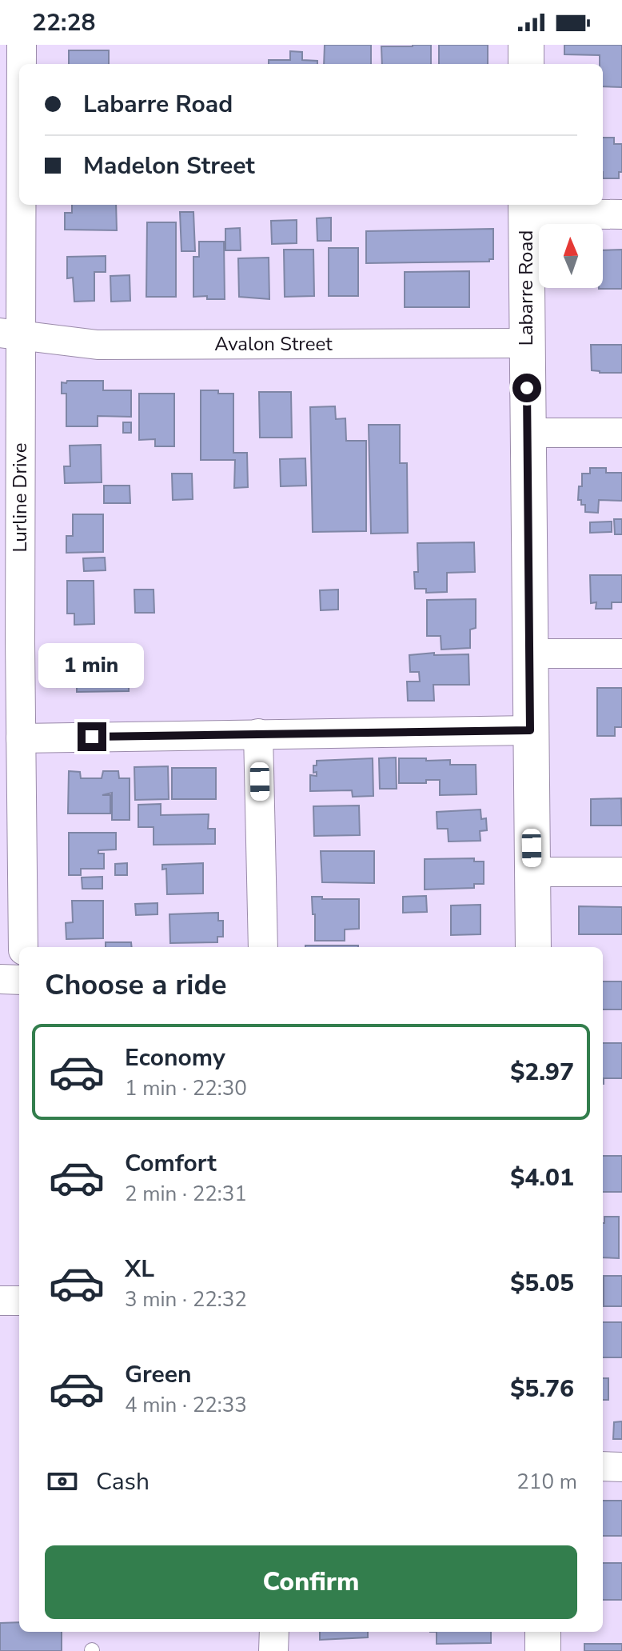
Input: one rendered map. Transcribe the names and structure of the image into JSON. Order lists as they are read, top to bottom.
{
  "streets": {
    "street": ["Labarre Road", "Avalon Street", "Lurline Drive"]
  },
  "crossings": [
    ["Labarre Road", "Avalon Street"],
    ["Avalon Street", "Lurline Drive"]
  ],
  "north": "top",
  "page": {
    "status": "22:28",
    "banner": ["Labarre Road", "Madelon Street"],
    "bubble": "1 min",
    "heading": "Choose a ride",
    "list": [
      {
        "name": "Economy",
        "note": "1 min · 22:30",
        "value": "$2.97"
      },
      {
        "name": "Comfort",
        "note": "2 min · 22:31",
        "value": "$4.01"
      },
      {
        "name": "XL",
        "note": "3 min · 22:32",
        "value": "$5.05"
      },
      {
        "name": "Green",
        "note": "4 min · 22:33",
        "value": "$5.76"
      }
    ],
    "pay": ["Cash", "210 m"],
    "buttons": "Confirm"
  }
}
